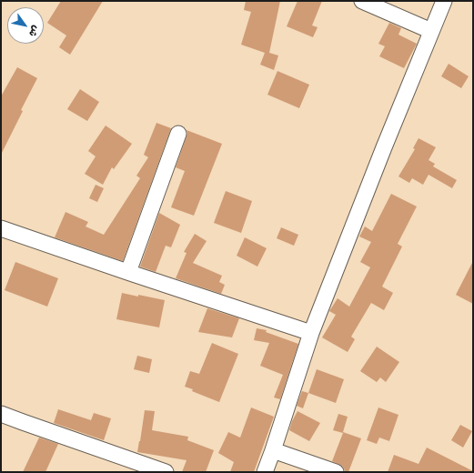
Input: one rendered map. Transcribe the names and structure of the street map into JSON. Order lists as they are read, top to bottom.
{
  "north": "bottom right"
}
